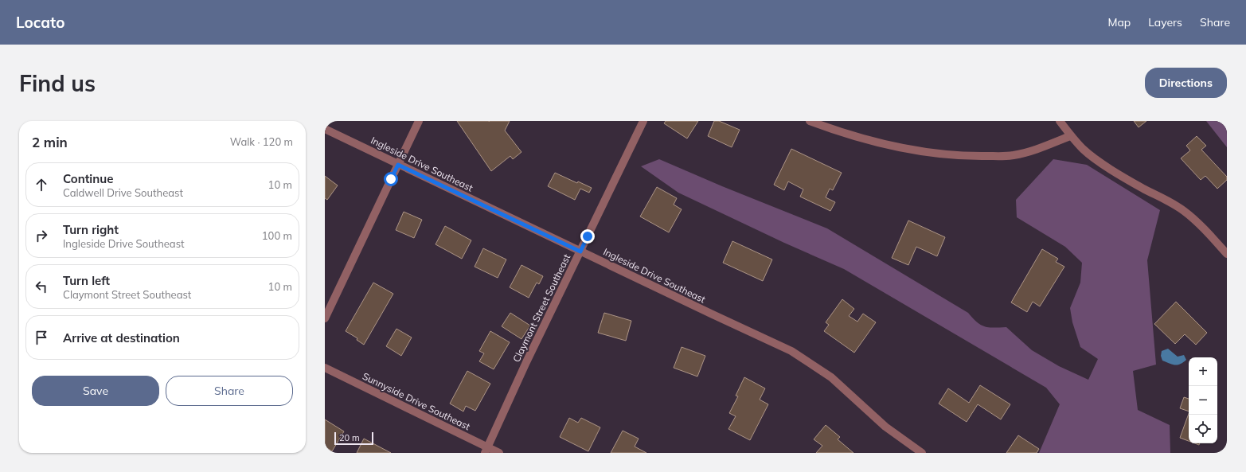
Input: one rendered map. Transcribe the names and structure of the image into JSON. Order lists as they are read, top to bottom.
{
  "streets": {
    "street": ["Ingleside Drive Southeast", "Claymont Street Southeast", "Sunnyside Drive Southeast"]
  },
  "crossings": [
    ["Ingleside Drive Southeast", "Claymont Street Southeast"],
    ["Claymont Street Southeast", "Sunnyside Drive Southeast"]
  ],
  "scale_bar": "20 m",
  "page": {
    "header": "Locato",
    "nav": ["Map", "Layers", "Share"],
    "buttons": [
      "Directions",
      ["Save", "Share"]
    ],
    "title": "Find us",
    "heading": ["2 min", "Walk · 120 m"],
    "list": [
      ["Continue", "Caldwell Drive Southeast", "10 m"],
      ["Turn right", "Ingleside Drive Southeast", "100 m"],
      ["Turn left", "Claymont Street Southeast", "10 m"],
      "Arrive at destination"
    ],
    "map_buttons": ["+", "−"],
    "scale": "20 m"
  }
}
